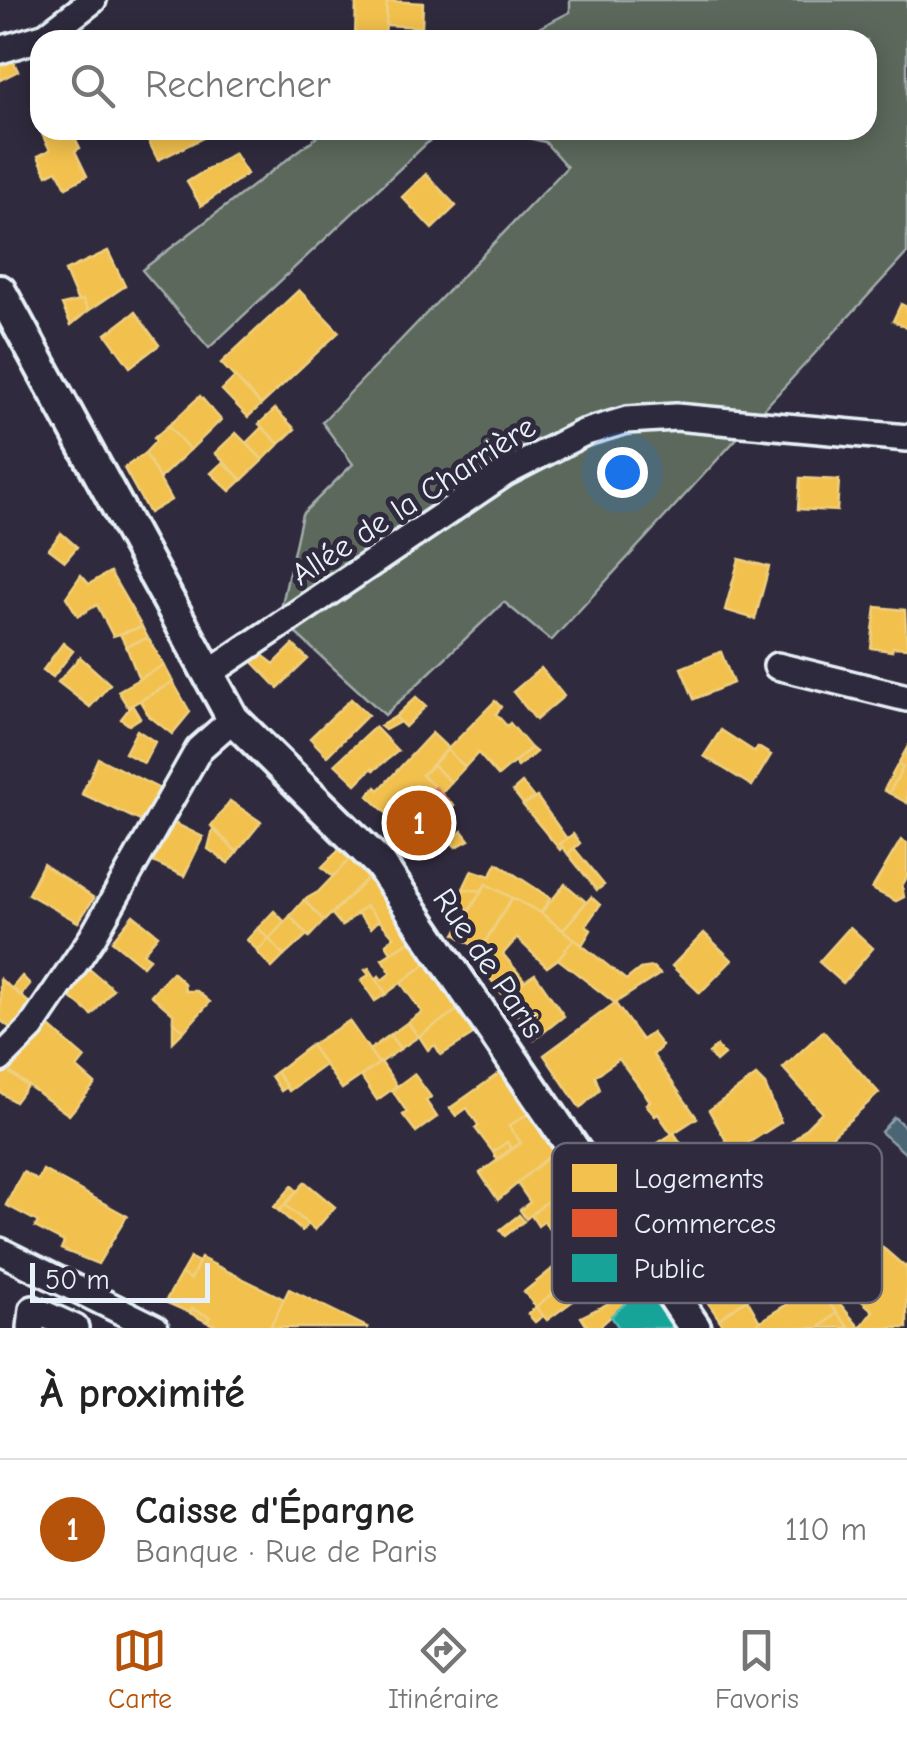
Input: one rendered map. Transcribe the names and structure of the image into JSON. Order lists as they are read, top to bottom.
{
  "streets": {
    "main road": ["Rue de Paris"],
    "street": ["Allée de la Charrière"]
  },
  "crossings": [
    ["Allée de la Charrière", "Rue de Paris"]
  ],
  "legend": ["Logements", "Commerces", "Public"],
  "scale_bar": "50 m",
  "page": {
    "search": "Rechercher",
    "pins": "1",
    "scale": "50 m",
    "heading": "À proximité",
    "list": [
      {
        "mark": "1",
        "name": "Caisse d'Épargne",
        "note": "Banque · Rue de Paris",
        "value": "110 m"
      }
    ],
    "nav": ["Carte", "Itinéraire", "Favoris"]
  }
}
